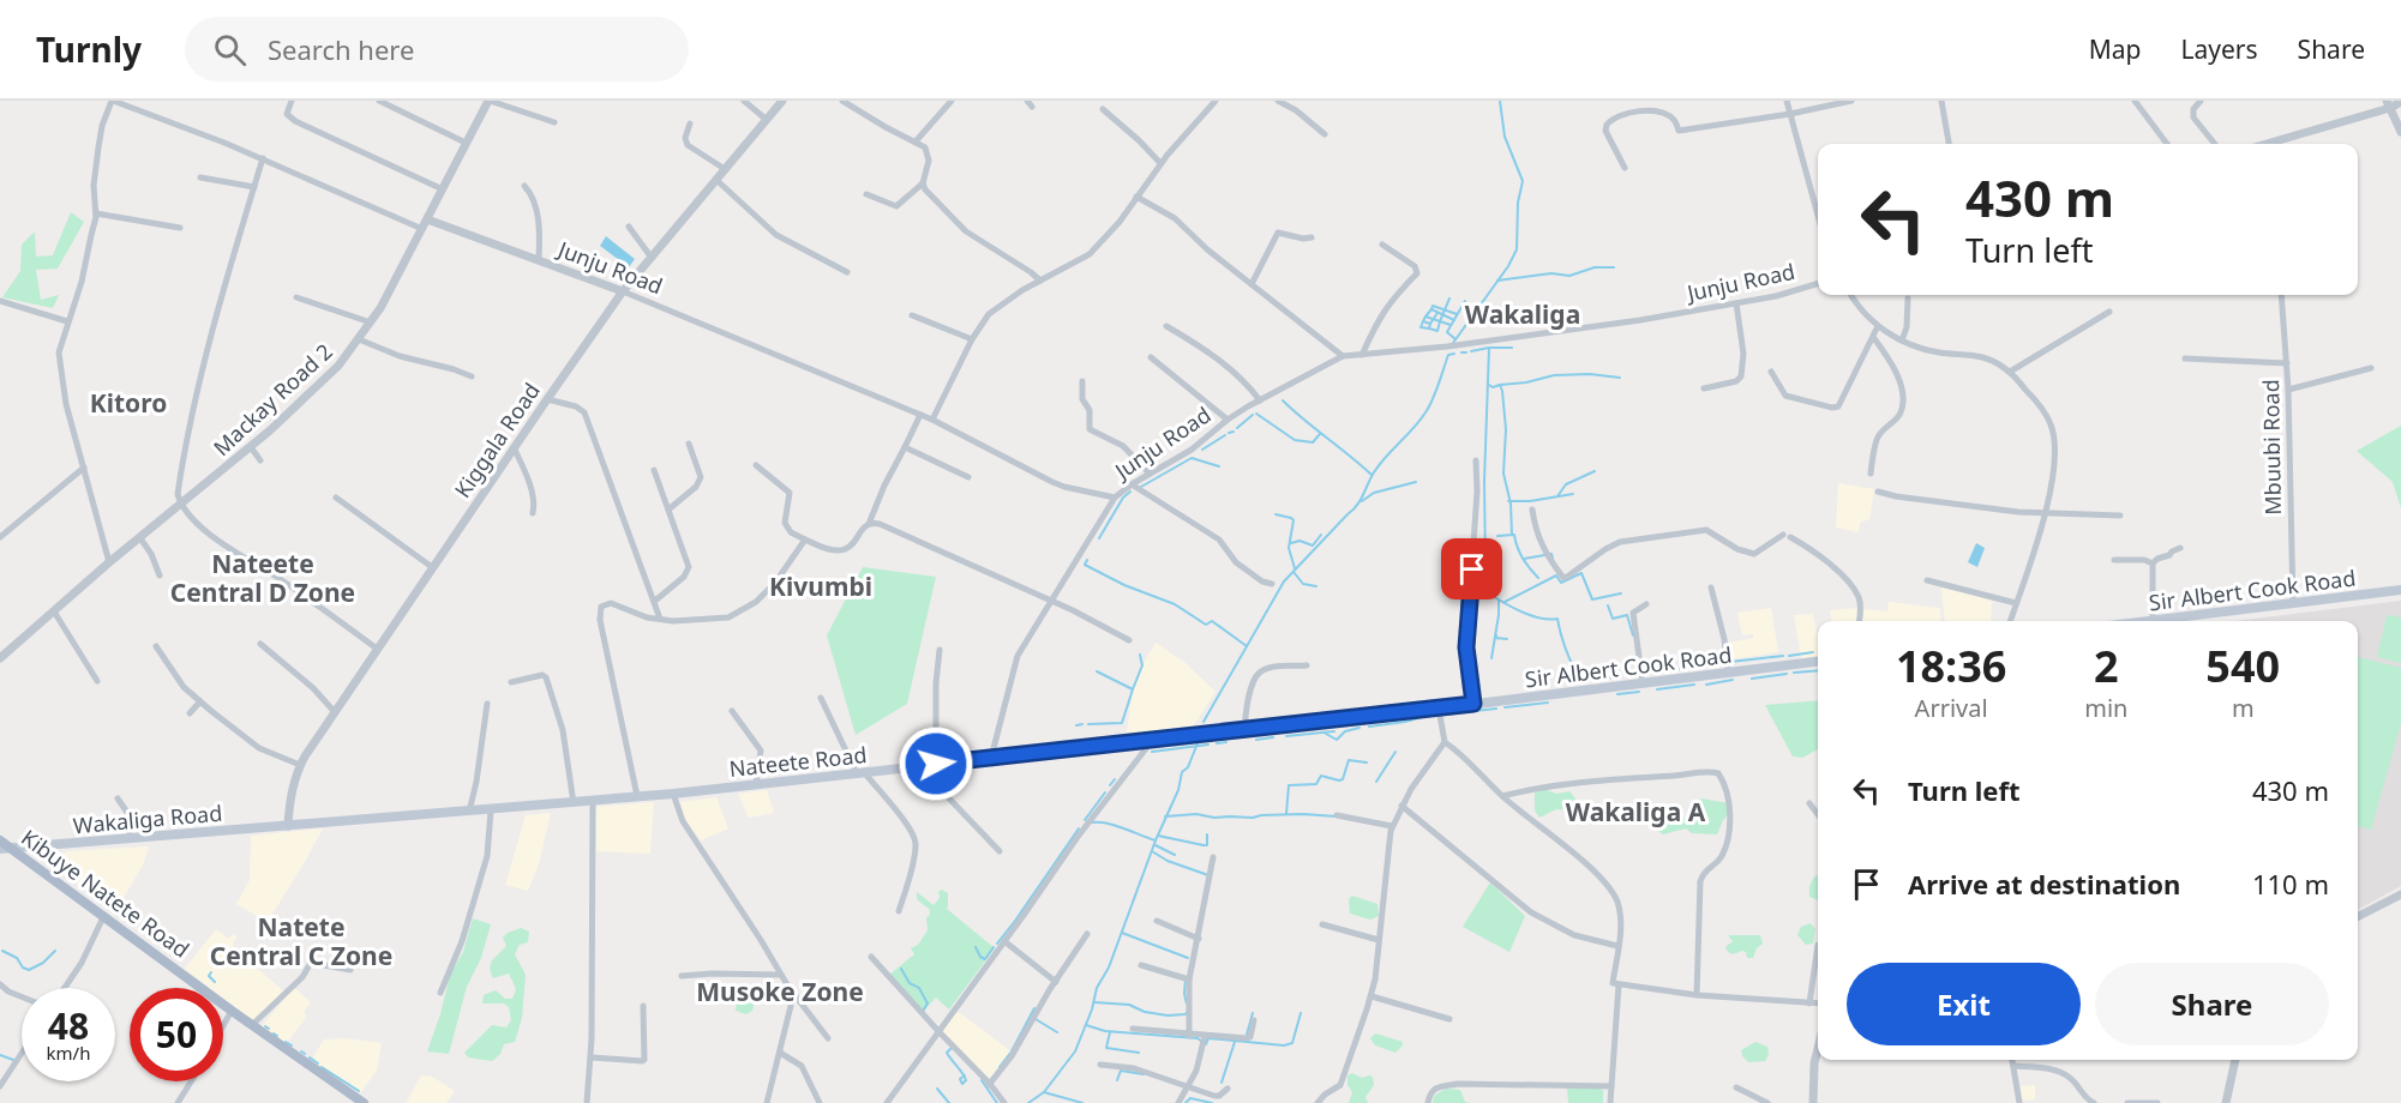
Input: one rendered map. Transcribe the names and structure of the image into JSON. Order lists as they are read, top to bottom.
{
  "streets": {
    "main road": [
      "Sir Albert Cook Road",
      "Nateete Road",
      "Wakaliga Road",
      "Kibuye Natete Road"
    ],
    "street": [
      "Junju Road",
      "Mackay Road 2",
      "Kiggala Road",
      "Mbuubi Road"
    ]
  },
  "crossings": [
    ["Junju Road", "Mackay Road 2"],
    ["Junju Road", "Kiggala Road"],
    ["Kiggala Road", "Nateete Road"],
    ["Kiggala Road", "Wakaliga Road"],
    ["Mbuubi Road", "Sir Albert Cook Road"],
    ["Sir Albert Cook Road", "Nateete Road"],
    ["Nateete Road", "Wakaliga Road"],
    ["Wakaliga Road", "Kibuye Natete Road"]
  ],
  "districts": [
    "Wakaliga",
    "Kitoro",
    "Nateete Central D Zone",
    "Kivumbi",
    "Wakaliga A",
    "Natete Central C Zone",
    "Musoke Zone"
  ],
  "page": {
    "header": "Turnly",
    "search": "Search here",
    "nav": ["Map", "Layers", "Share"],
    "turn": ["430 m", "Turn left"],
    "eta": [
      "18:36",
      "Arrival",
      "2",
      "min",
      "540",
      "m"
    ],
    "list": [
      {
        "name": "Turn left",
        "value": "430 m"
      },
      {
        "name": "Arrive at destination",
        "value": "110 m"
      }
    ],
    "buttons": ["Exit", "Share"],
    "speed": "48 km/h",
    "limit": "50"
  }
}
